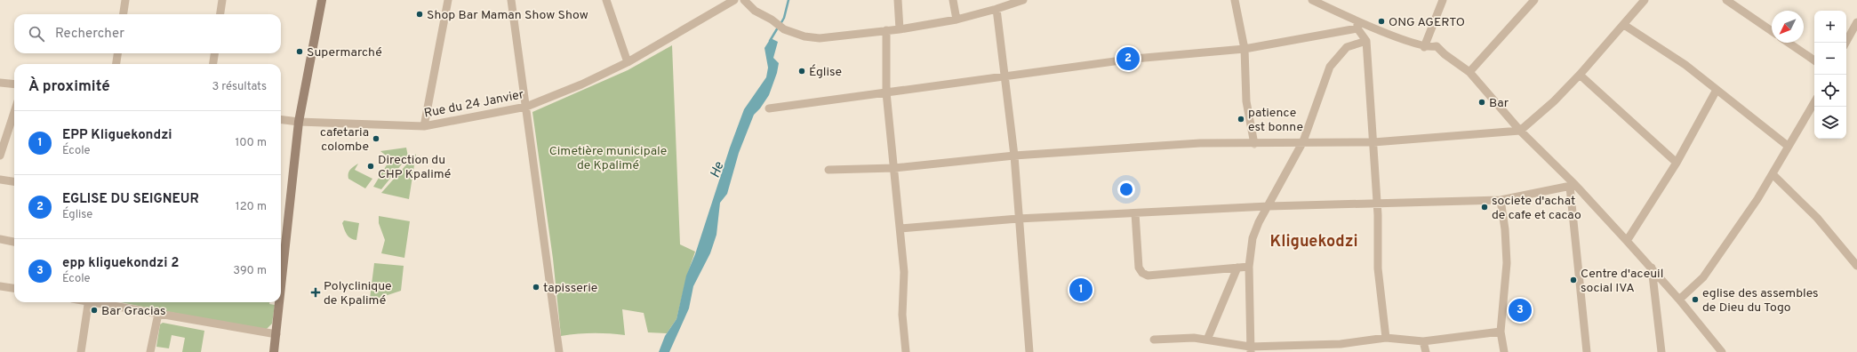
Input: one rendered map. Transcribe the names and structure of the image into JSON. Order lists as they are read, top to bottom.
{
  "streets": {
    "street": ["Rue du 24 Janvier"]
  },
  "districts": ["Kliguekodzi"],
  "water": ["He"],
  "parks": ["Cimetière municipale de Kpalimé"],
  "places": {
    "other": [
      "Shop Bar Maman Show Show",
      "ONG AGERTO",
      "Supermarché",
      "Église",
      "Bar",
      "patience est bonne",
      "cafetaria colombe",
      "Direction du CHP Kpalimé",
      "societe d'achat de cafe et cacao",
      "Centre d'aceuil social IVA",
      "tapisserie",
      "eglise des assembles de Dieu du Togo",
      "Bar Gracias"
    ],
    "health": ["Polyclinique de Kpalimé"]
  },
  "north": "bottom left",
  "page": {
    "map_buttons": ["+", "−"],
    "search": "Rechercher",
    "pins": ["2", "1", "3"],
    "heading": ["À proximité", "3 résultats"],
    "list": [
      {
        "mark": "1",
        "name": "EPP Kliguekondzi",
        "note": "École",
        "value": "100 m"
      },
      {
        "mark": "2",
        "name": "EGLISE DU SEIGNEUR",
        "note": "Église",
        "value": "120 m"
      },
      {
        "mark": "3",
        "name": "epp kliguekondzi 2",
        "note": "École",
        "value": "390 m"
      }
    ]
  }
}
